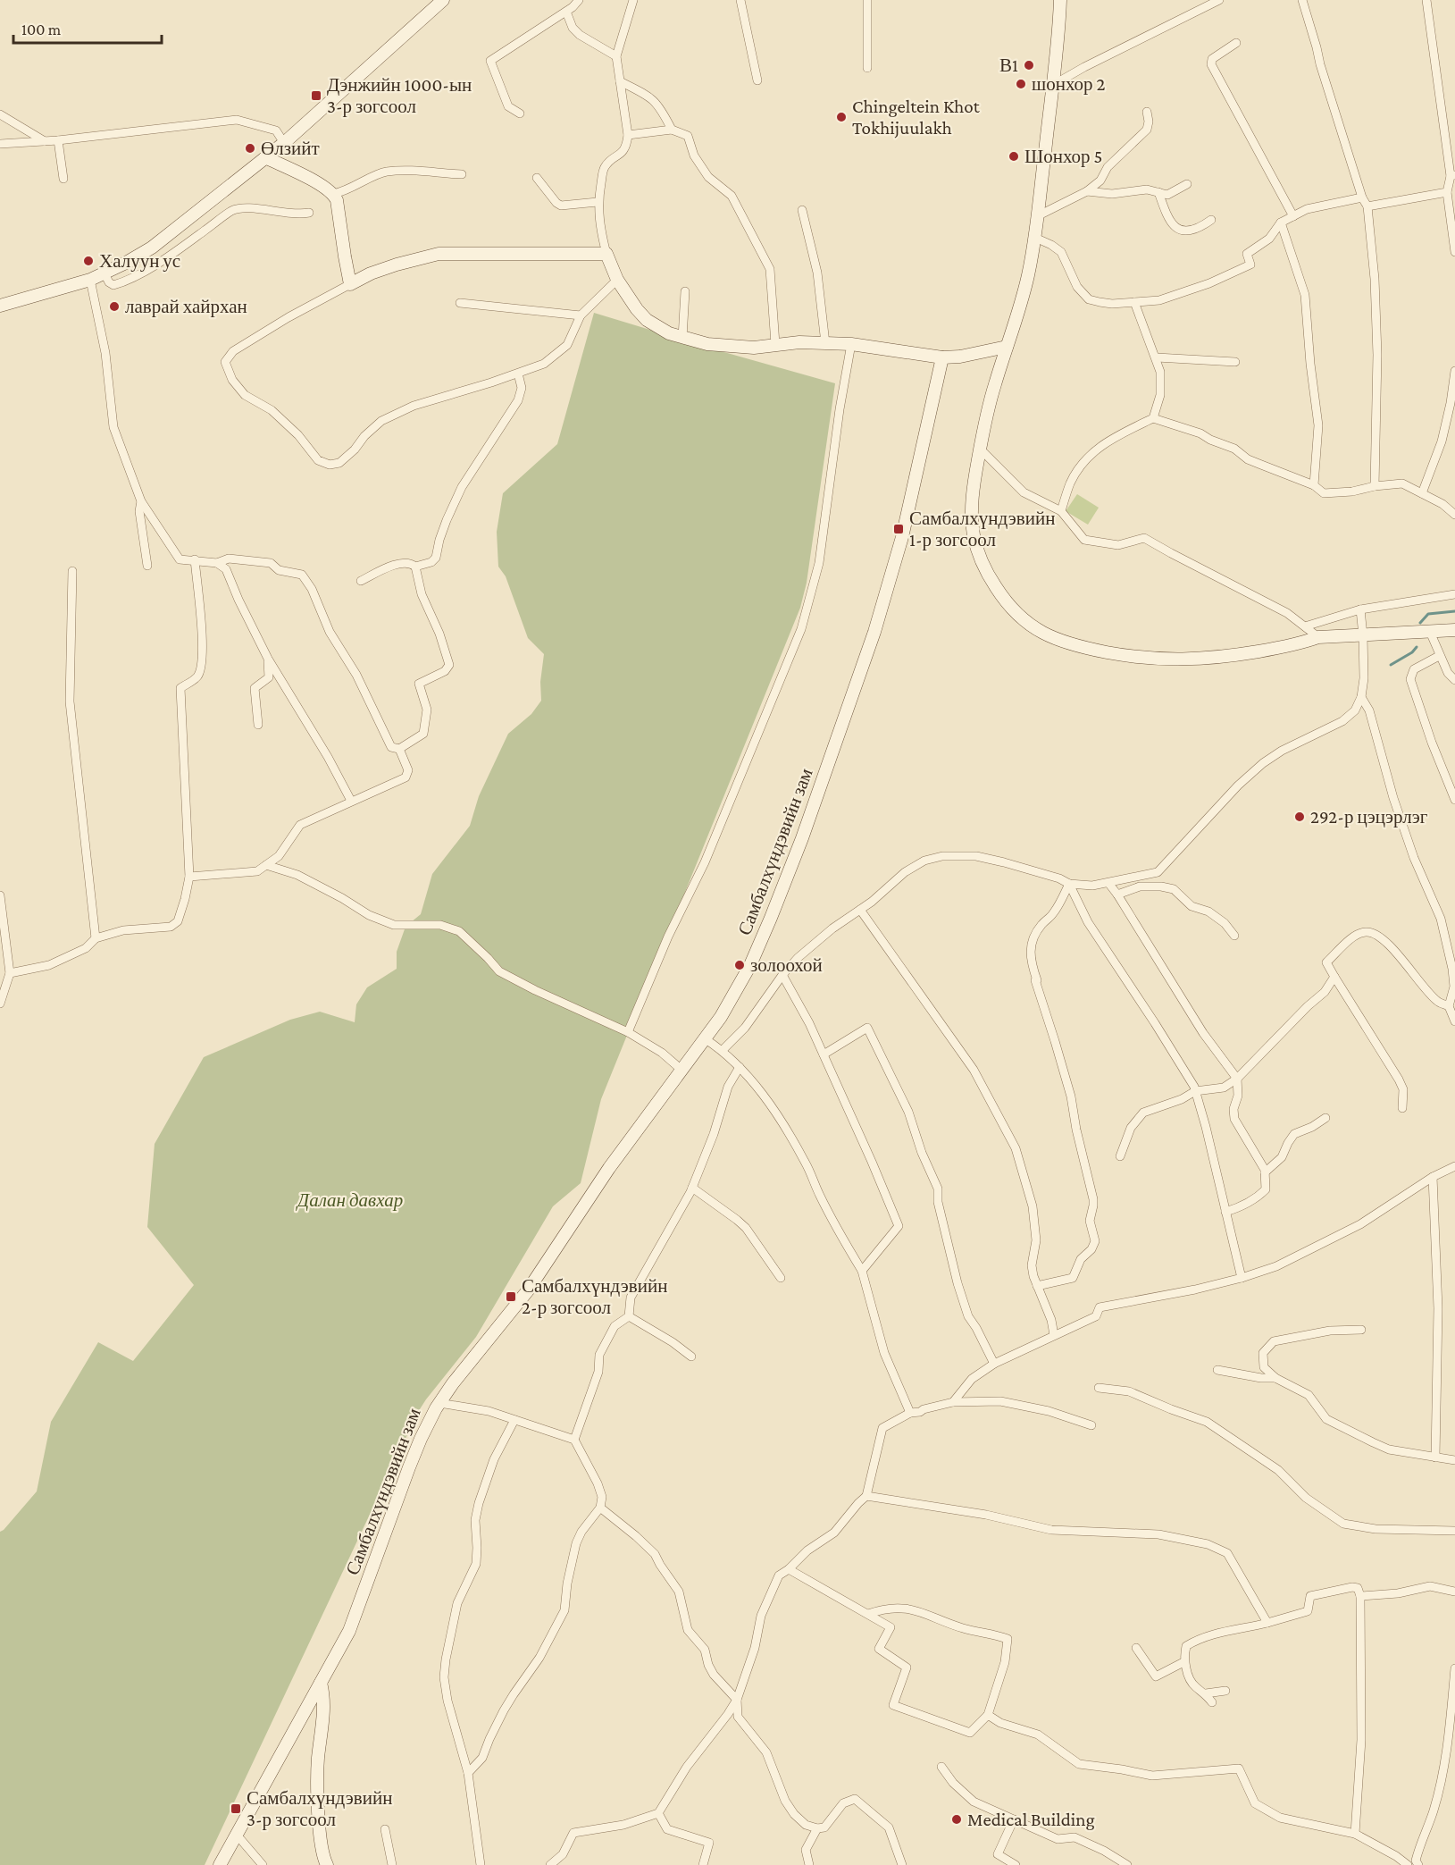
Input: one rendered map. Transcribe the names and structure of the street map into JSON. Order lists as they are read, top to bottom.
{
  "streets": {
    "street": ["Самбалхүндэвийн зам"]
  },
  "parks": ["Далан давхар"],
  "places": {
    "other": [
      "В1",
      "шонхор 2",
      "Chingeltein Khot Tokhijuulakh",
      "Өлзийт",
      "Шонхор 5",
      "Халуун ус",
      "лаврай хайрхан",
      "292-р цэцэрлэг",
      "золоохой",
      "Medical Building"
    ],
    "transit": [
      "Дэнжийн 1000-ын 3-р зогсоол",
      "Самбалхүндэвийн 1-р зогсоол",
      "Самбалхүндэвийн 2-р зогсоол",
      "Самбалхүндэвийн 3-р зогсоол"
    ]
  },
  "scale_bar": "100 m"
}
